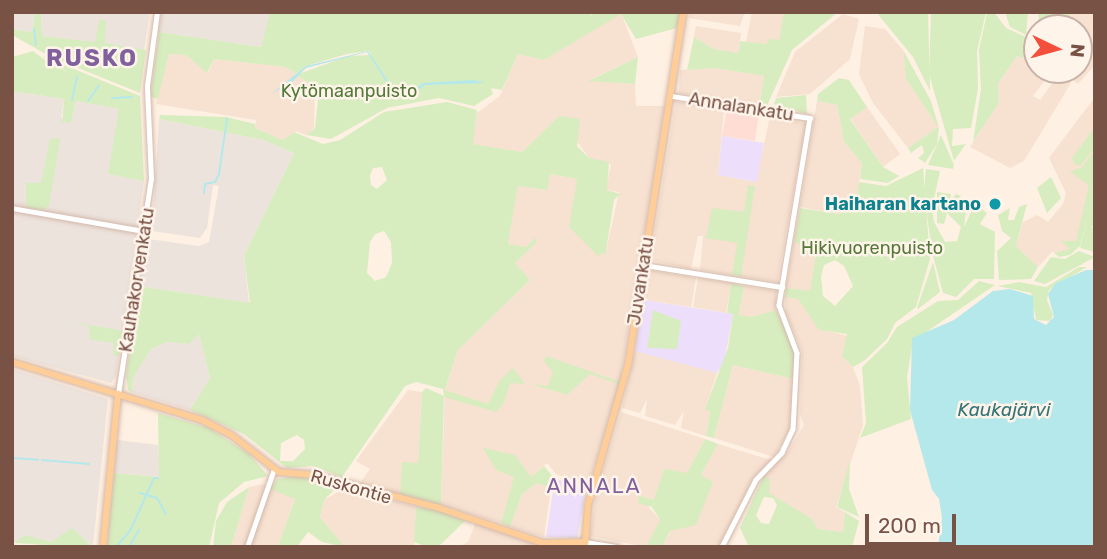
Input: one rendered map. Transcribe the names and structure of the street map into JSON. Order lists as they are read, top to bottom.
{
  "streets": {
    "main road": ["Kauhakorvenkatu", "Juvankatu", "Ruskontie"],
    "street": ["Annalankatu"]
  },
  "crossings": [
    ["Annalankatu", "Juvankatu"],
    ["Kauhakorvenkatu", "Ruskontie"],
    ["Juvankatu", "Ruskontie"]
  ],
  "districts": ["RUSKO", "ANNALA"],
  "water": ["Kaukajärvi"],
  "parks": ["Kytömaanpuisto", "Hikivuorenpuisto"],
  "places": ["Haiharan kartano"],
  "scale_bar": "200 m",
  "north": "right"
}
